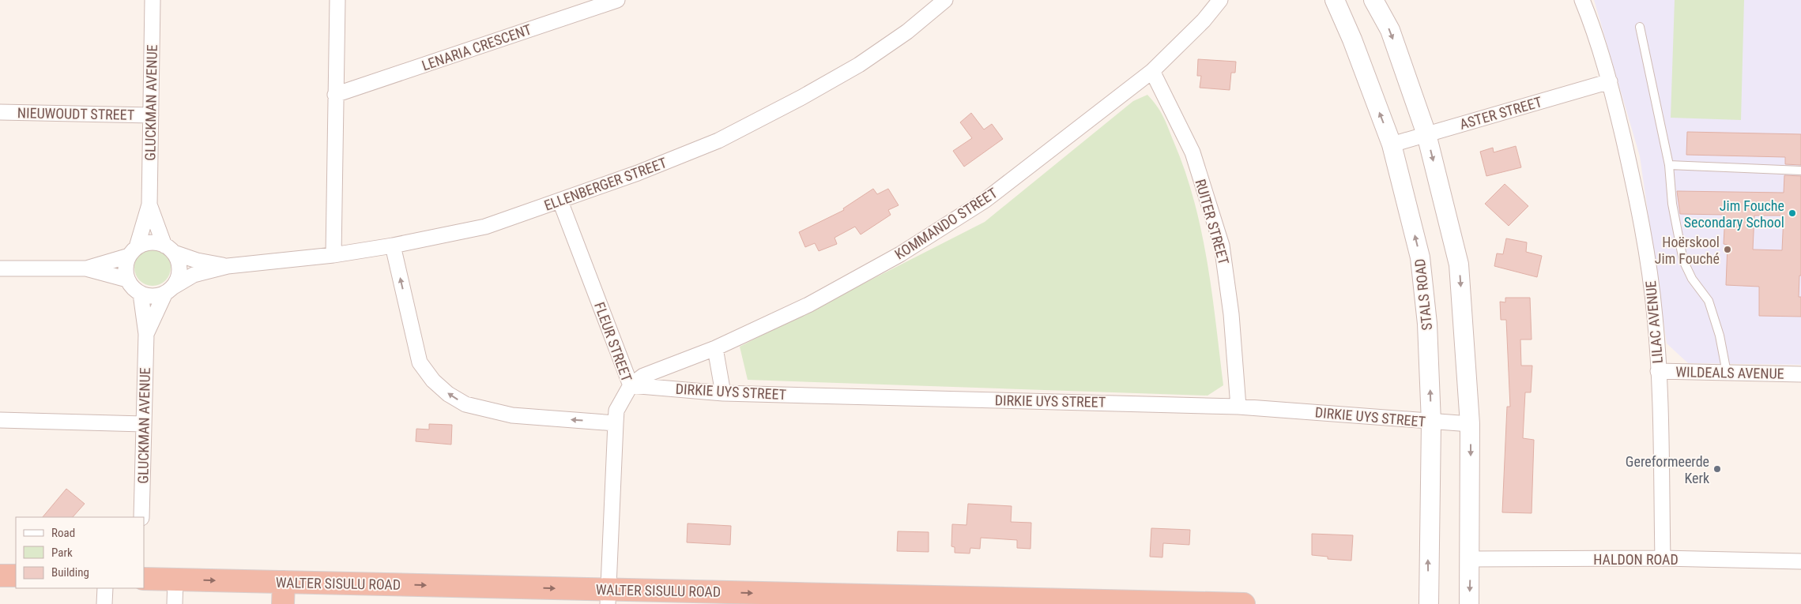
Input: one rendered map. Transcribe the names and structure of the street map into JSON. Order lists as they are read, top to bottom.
{
  "streets": {
    "highway": ["WALTER SISULU ROAD"],
    "street": [
      "LENARIA CRESCENT",
      "GLUCKMAN AVENUE",
      "ASTER STREET",
      "NIEUWOUDT STREET",
      "ELLENBERGER STREET",
      "RUITER STREET",
      "KOMMANDO STREET",
      "STALS ROAD",
      "LILAC AVENUE",
      "FLEUR STREET",
      "WILDEALS AVENUE",
      "DIRKIE UYS STREET",
      "HALDON ROAD"
    ]
  },
  "crossings": [
    ["GLUCKMAN AVENUE", "NIEUWOUDT STREET"],
    ["GLUCKMAN AVENUE", "ELLENBERGER STREET"],
    ["ASTER STREET", "STALS ROAD"],
    ["ASTER STREET", "LILAC AVENUE"],
    ["ELLENBERGER STREET", "FLEUR STREET"],
    ["RUITER STREET", "KOMMANDO STREET"],
    ["RUITER STREET", "DIRKIE UYS STREET"],
    ["KOMMANDO STREET", "FLEUR STREET"],
    ["KOMMANDO STREET", "DIRKIE UYS STREET"],
    ["STALS ROAD", "DIRKIE UYS STREET"],
    ["LILAC AVENUE", "WILDEALS AVENUE"],
    ["LILAC AVENUE", "HALDON ROAD"],
    ["FLEUR STREET", "DIRKIE UYS STREET"],
    ["FLEUR STREET", "WALTER SISULU ROAD"]
  ],
  "one_way": ["WALTER SISULU ROAD"],
  "places": ["Jim Fouche Secondary School", "Hoërskool Jim Fouché", "Gereformeerde Kerk"],
  "legend": ["Road", "Park", "Building"]
}
